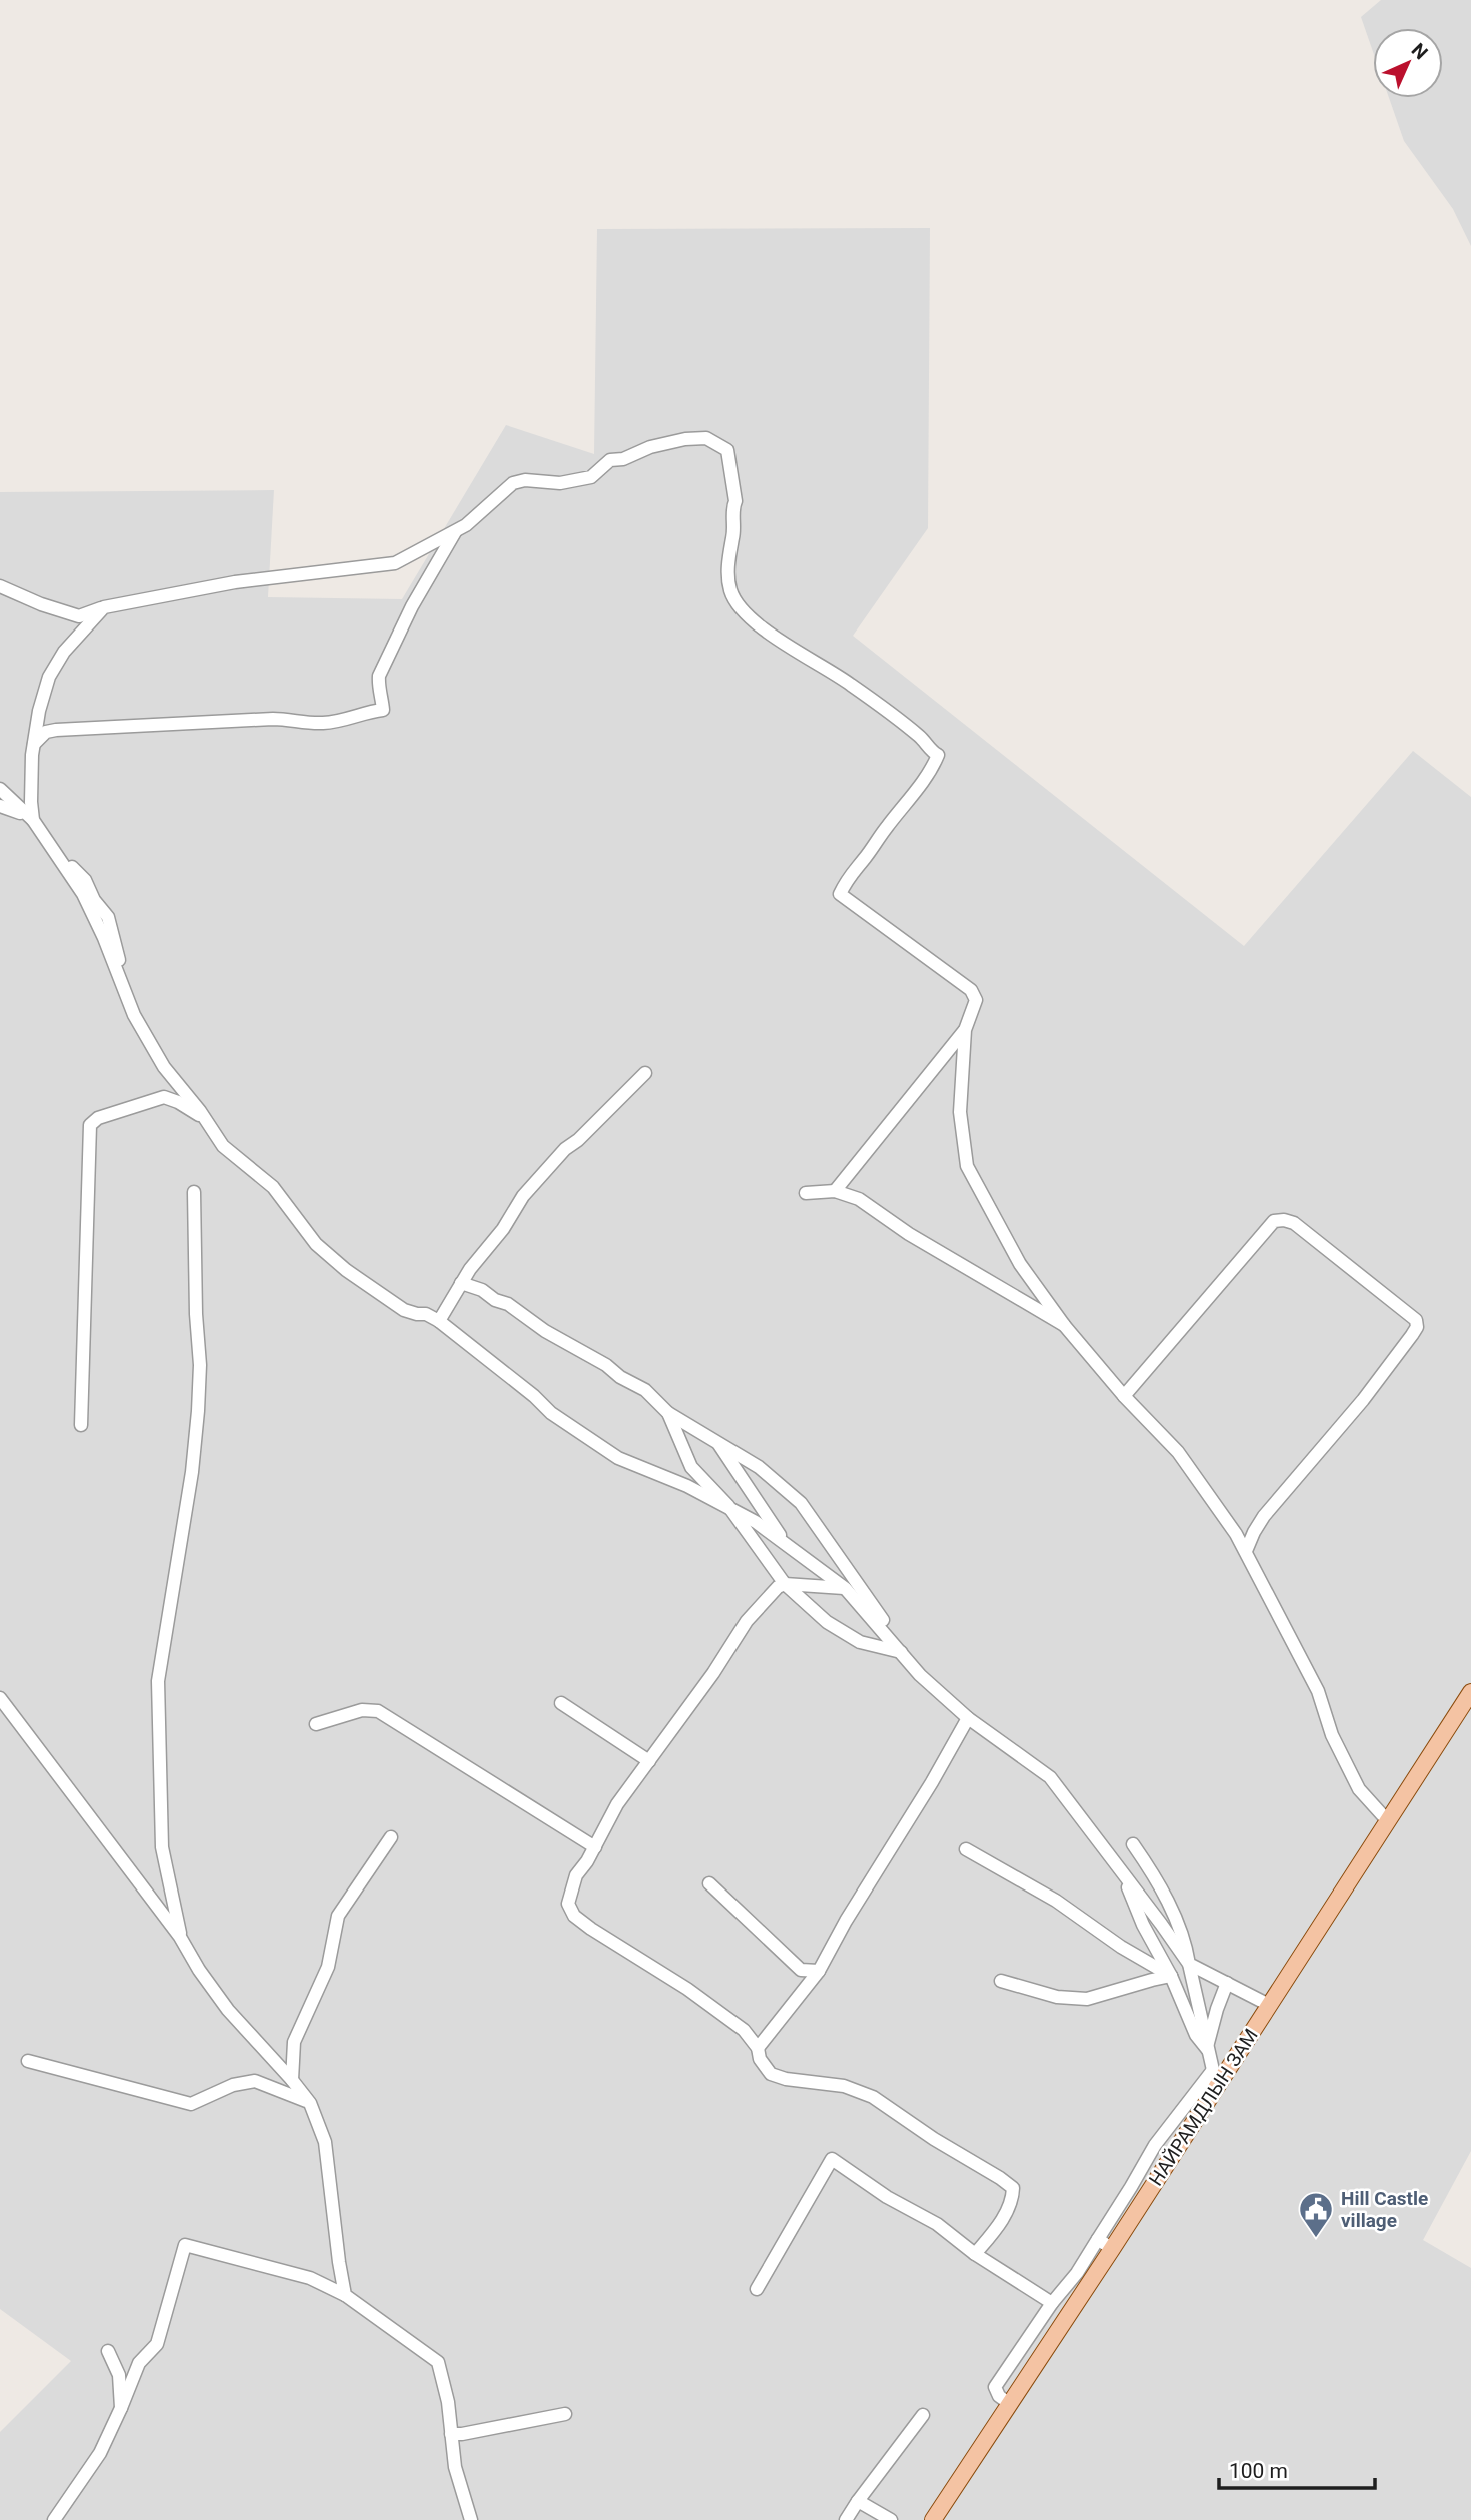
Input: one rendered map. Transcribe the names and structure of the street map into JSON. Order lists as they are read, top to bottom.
{
  "streets": {
    "main road": ["НАЙРАМДЛЫН ЗАМ"]
  },
  "places": {
    "public building": ["Hill Castle village"]
  },
  "scale_bar": "100 m",
  "north": "top right"
}
